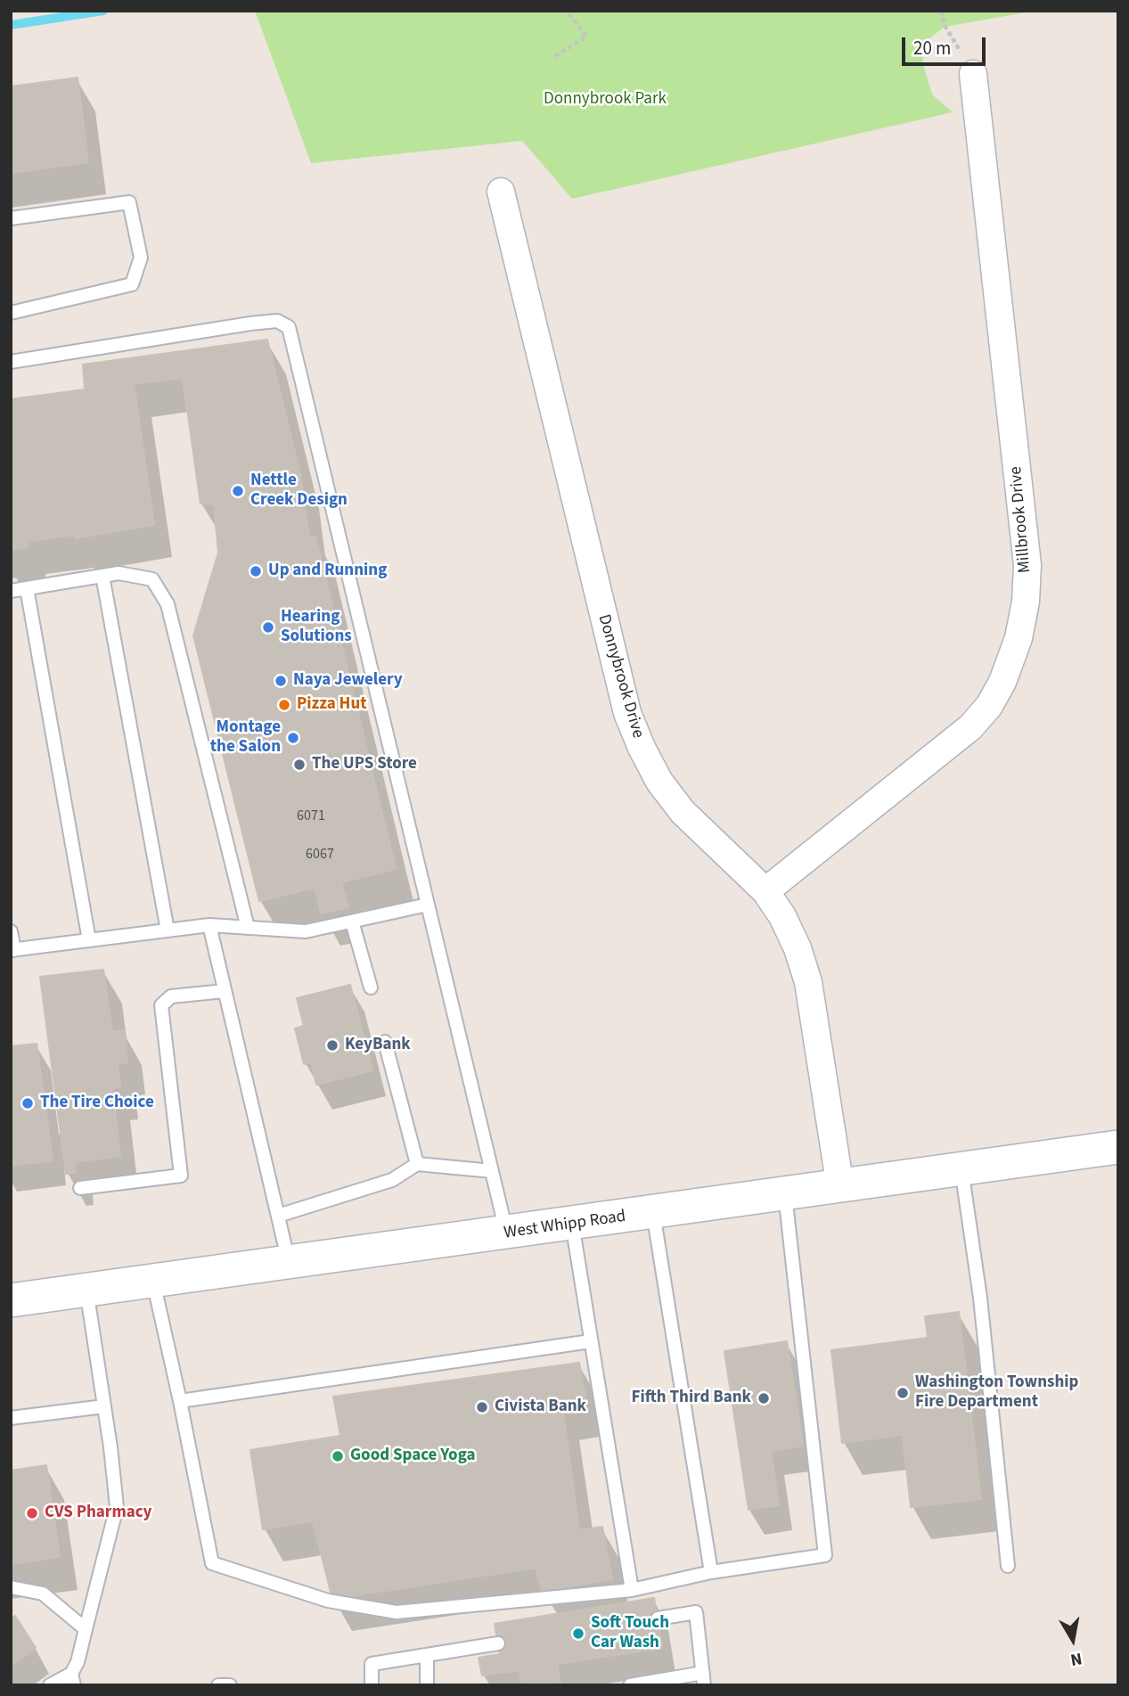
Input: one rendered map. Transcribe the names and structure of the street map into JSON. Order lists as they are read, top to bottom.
{
  "streets": {
    "street": ["Millbrook Drive", "Donnybrook Drive", "West Whipp Road"]
  },
  "crossings": [
    ["Millbrook Drive", "Donnybrook Drive"],
    ["Donnybrook Drive", "West Whipp Road"]
  ],
  "parks": ["Donnybrook Park"],
  "places": [
    "Nettle Creek Design",
    "Up and Running",
    "Hearing Solutions",
    "Naya Jewelery",
    "Pizza Hut",
    "Montage the Salon",
    "The UPS Store",
    "KeyBank",
    "The Tire Choice",
    "Washington Township Fire Department",
    "Fifth Third Bank",
    "Civista Bank",
    "Good Space Yoga",
    "CVS Pharmacy",
    "Soft Touch Car Wash"
  ],
  "house_numbers": ["6071", "6067"],
  "scale_bar": "20 m",
  "north": "bottom"
}
